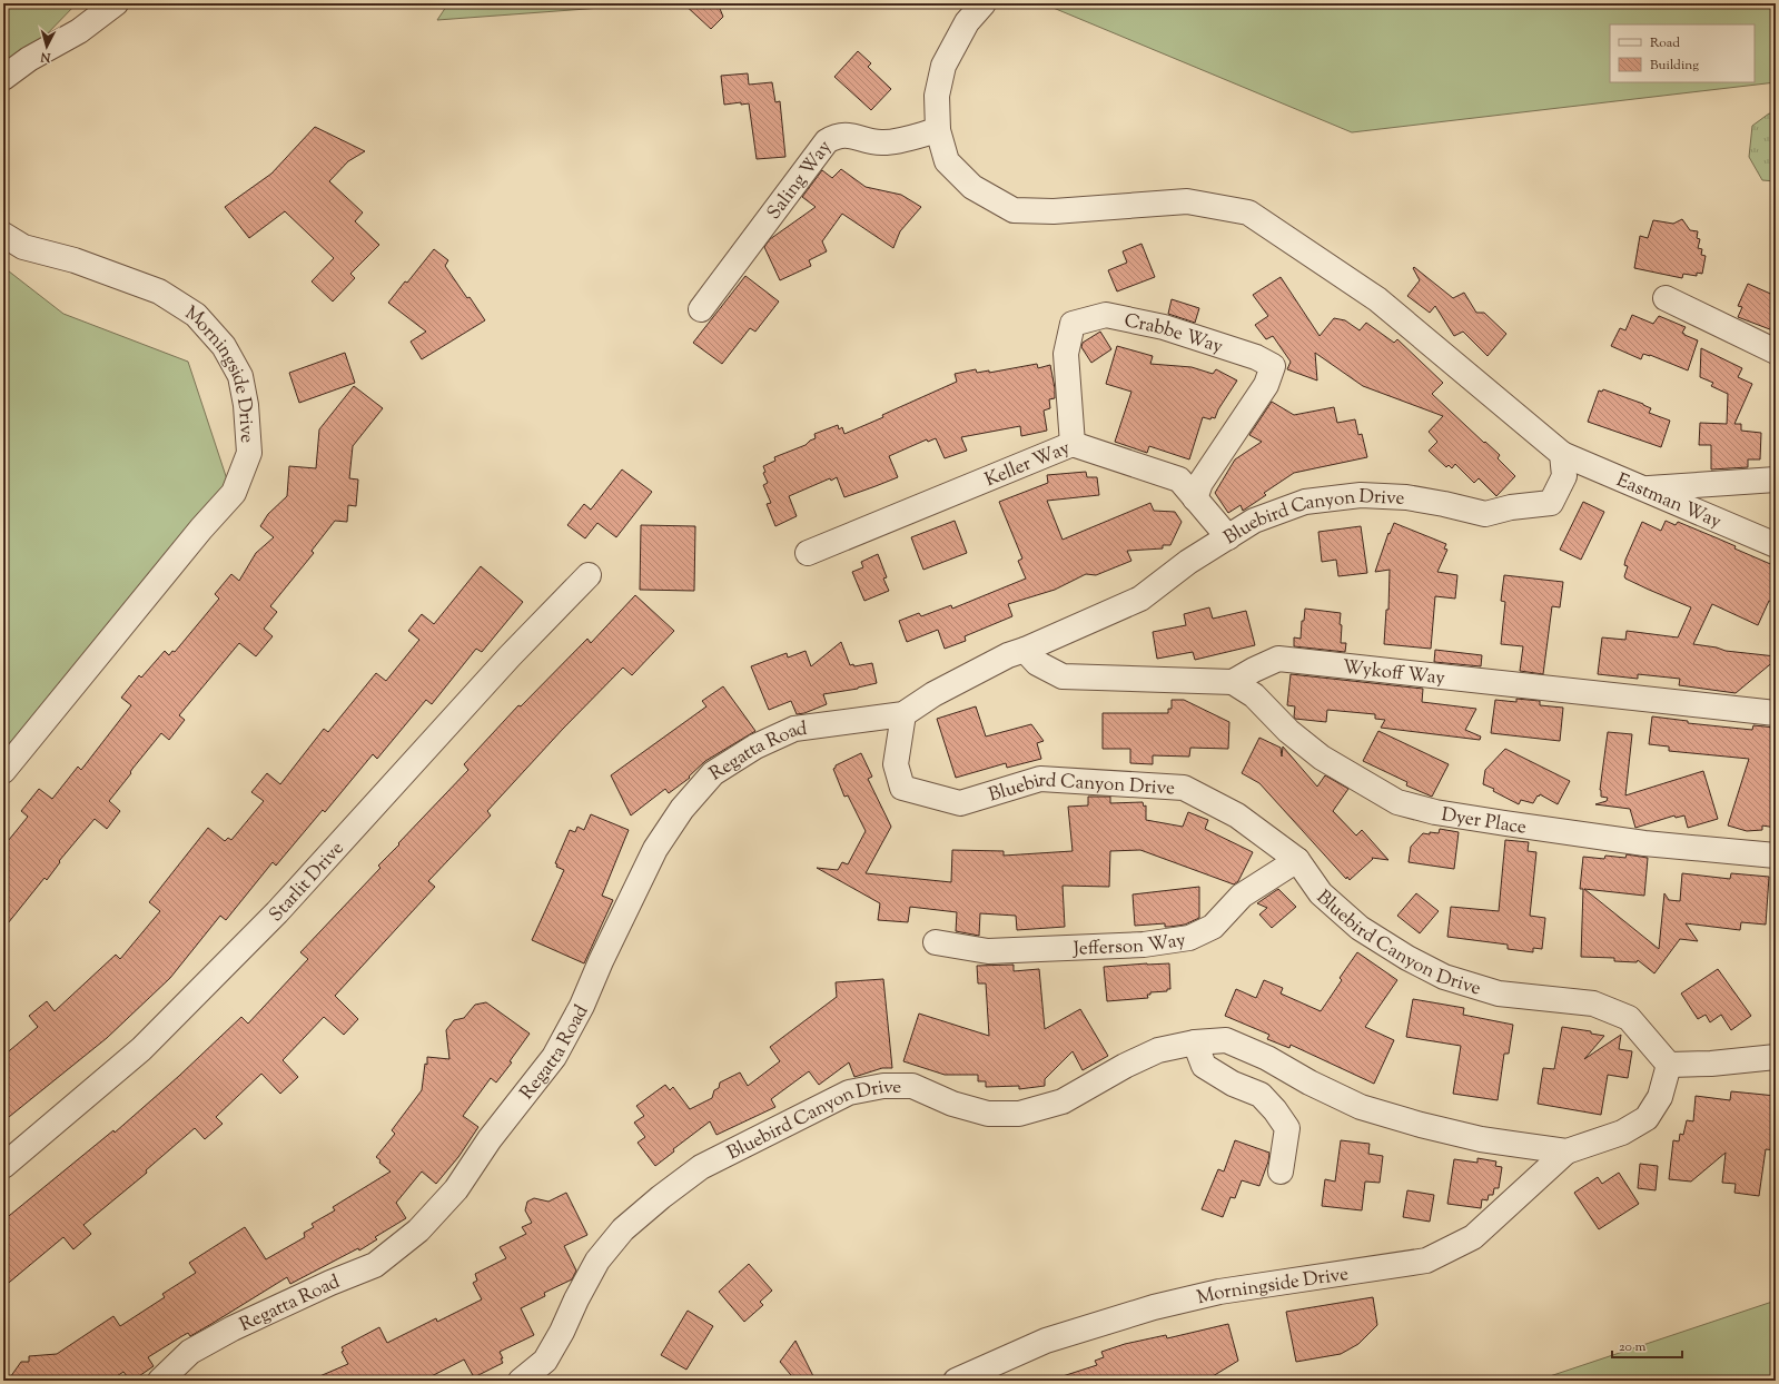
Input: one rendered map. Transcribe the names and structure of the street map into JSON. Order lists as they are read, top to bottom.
{
  "streets": {
    "street": [
      "Saling Way",
      "Crabbe Way",
      "Morningside Drive",
      "Keller Way",
      "Eastman Way",
      "Bluebird Canyon Drive",
      "Wykoff Way",
      "Regatta Road",
      "Dyer Place",
      "Starlit Drive",
      "Jefferson Way"
    ]
  },
  "crossings": [
    ["Crabbe Way", "Keller Way"],
    ["Morningside Drive", "Bluebird Canyon Drive"],
    ["Keller Way", "Bluebird Canyon Drive"],
    ["Eastman Way", "Bluebird Canyon Drive"],
    ["Bluebird Canyon Drive", "Regatta Road"],
    ["Bluebird Canyon Drive", "Jefferson Way"],
    ["Wykoff Way", "Dyer Place"]
  ],
  "legend": ["Road", "Building"],
  "scale_bar": "20 m",
  "north": "bottom"
}
